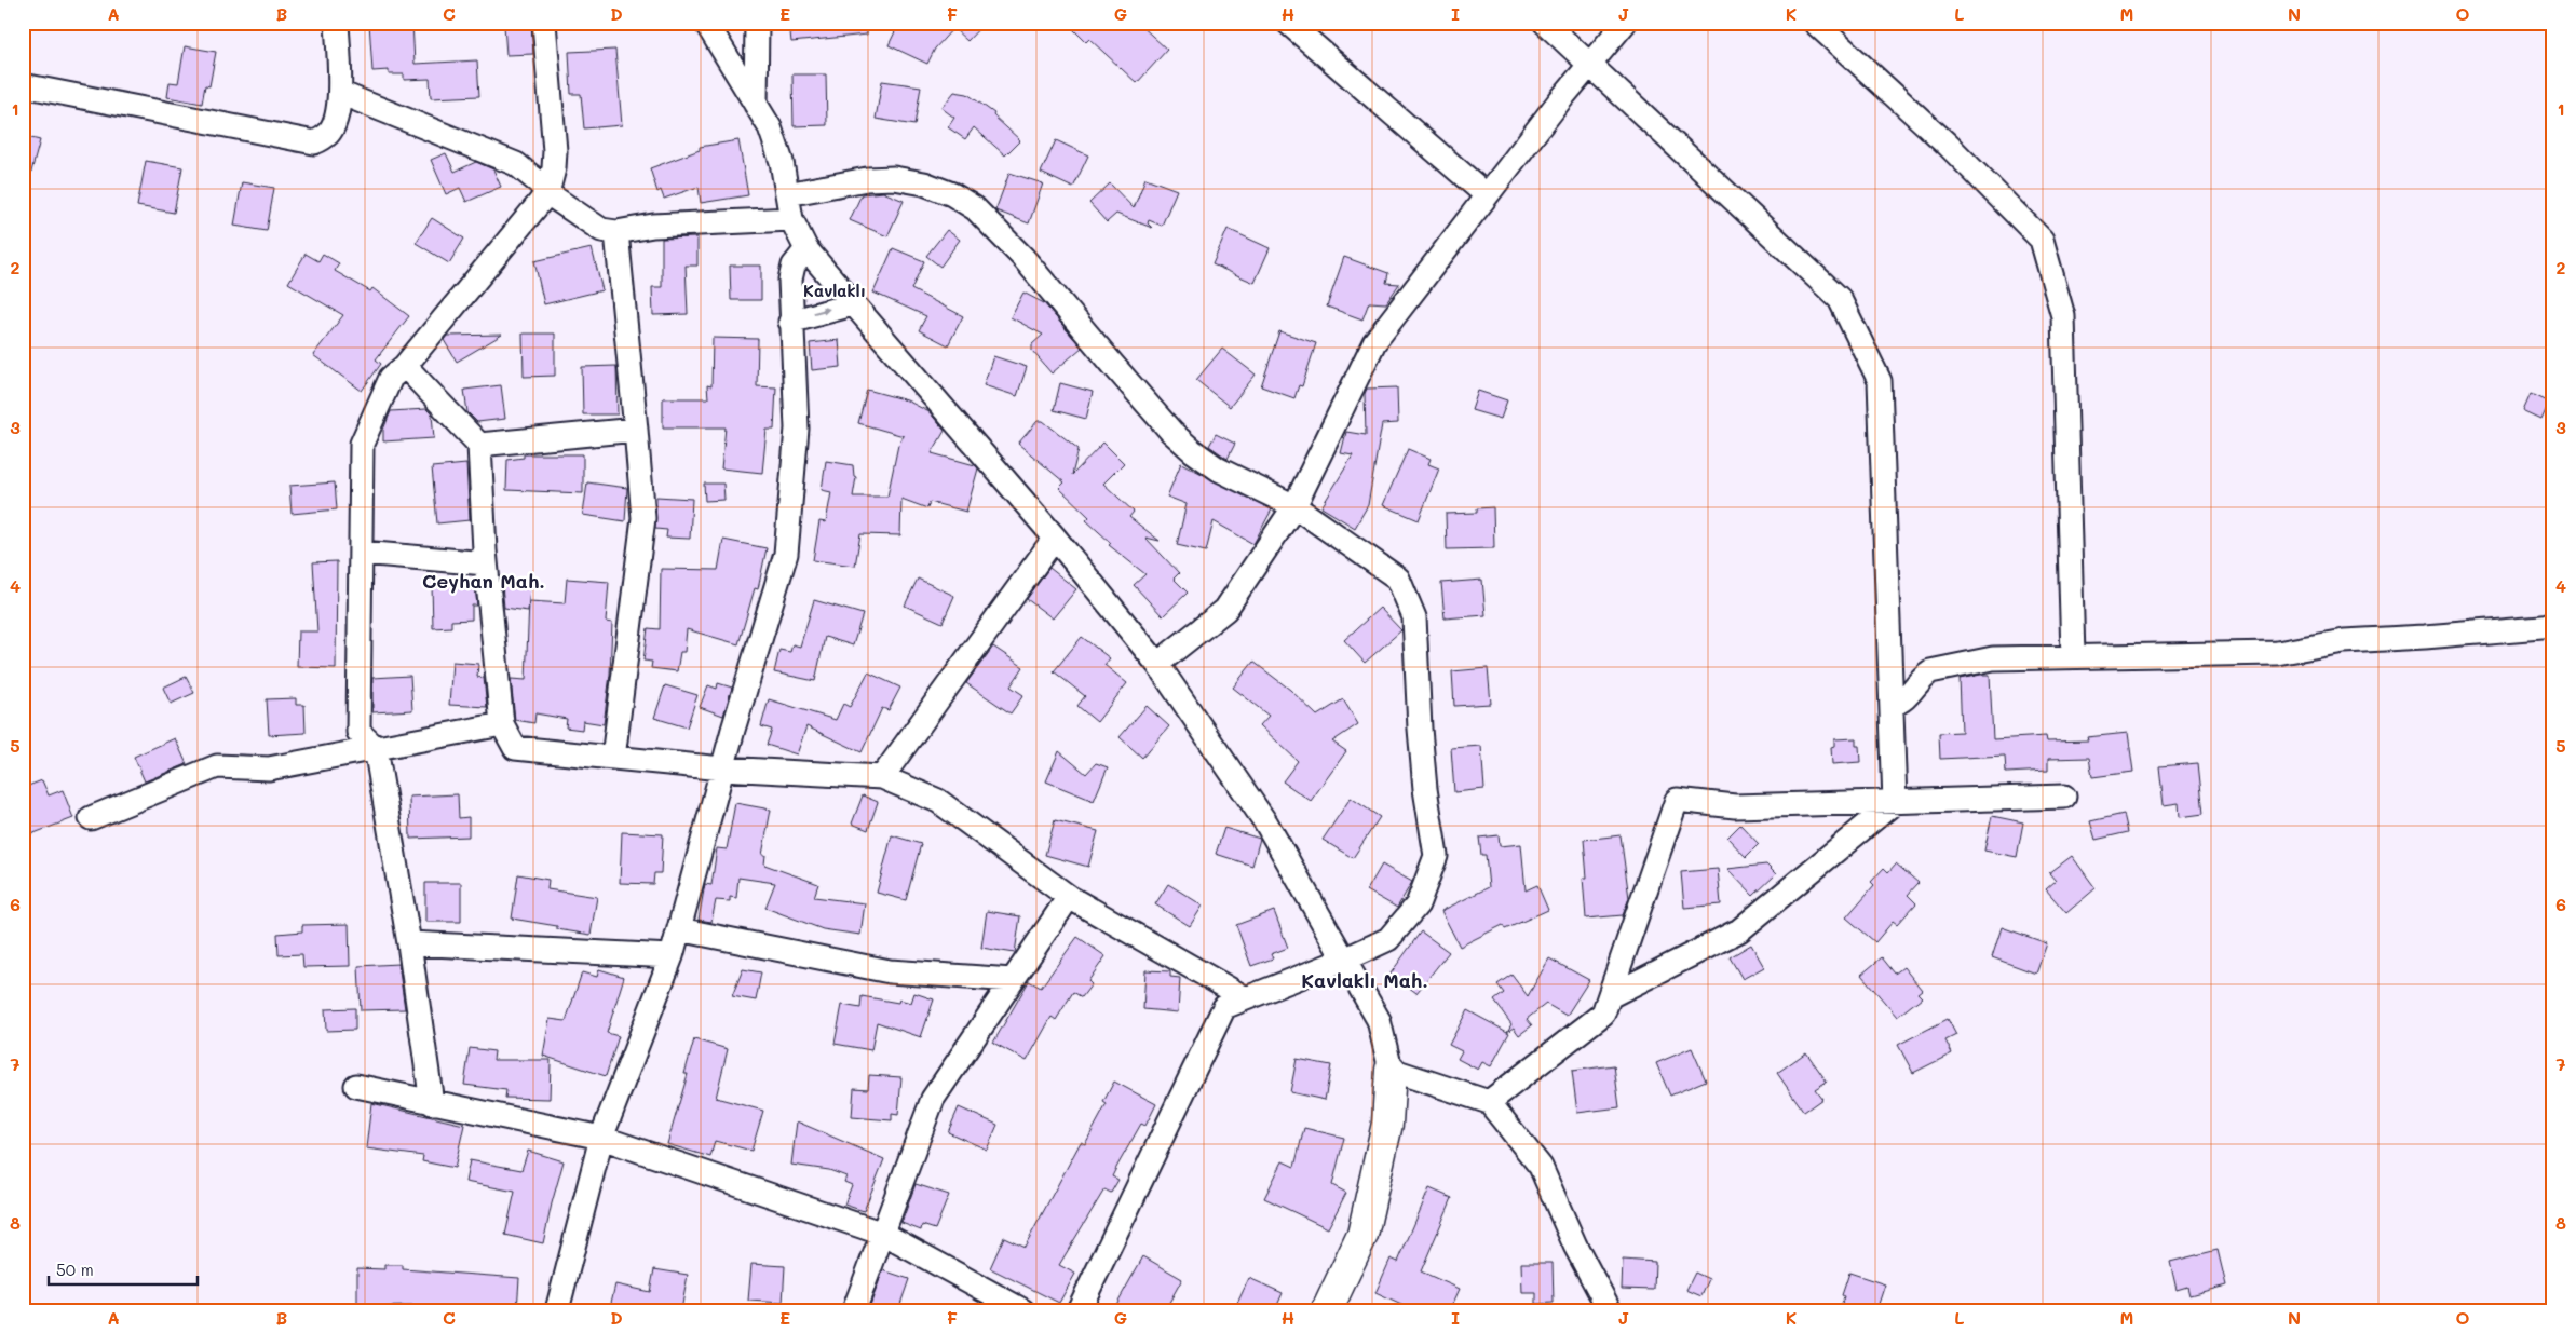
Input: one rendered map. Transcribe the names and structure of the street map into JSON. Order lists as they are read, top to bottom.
{
  "districts": ["Kavlaklı", "Ceyhan Mah.", "Kavlaklı Mah."],
  "scale_bar": "50 m",
  "grid": {
    "columns": [
      "A",
      "B",
      "C",
      "D",
      "E",
      "F",
      "G",
      "H",
      "I",
      "J",
      "K",
      "L",
      "M",
      "N",
      "O"
    ],
    "rows": [
      "1",
      "2",
      "3",
      "4",
      "5",
      "6",
      "7",
      "8"
    ]
  }
}
